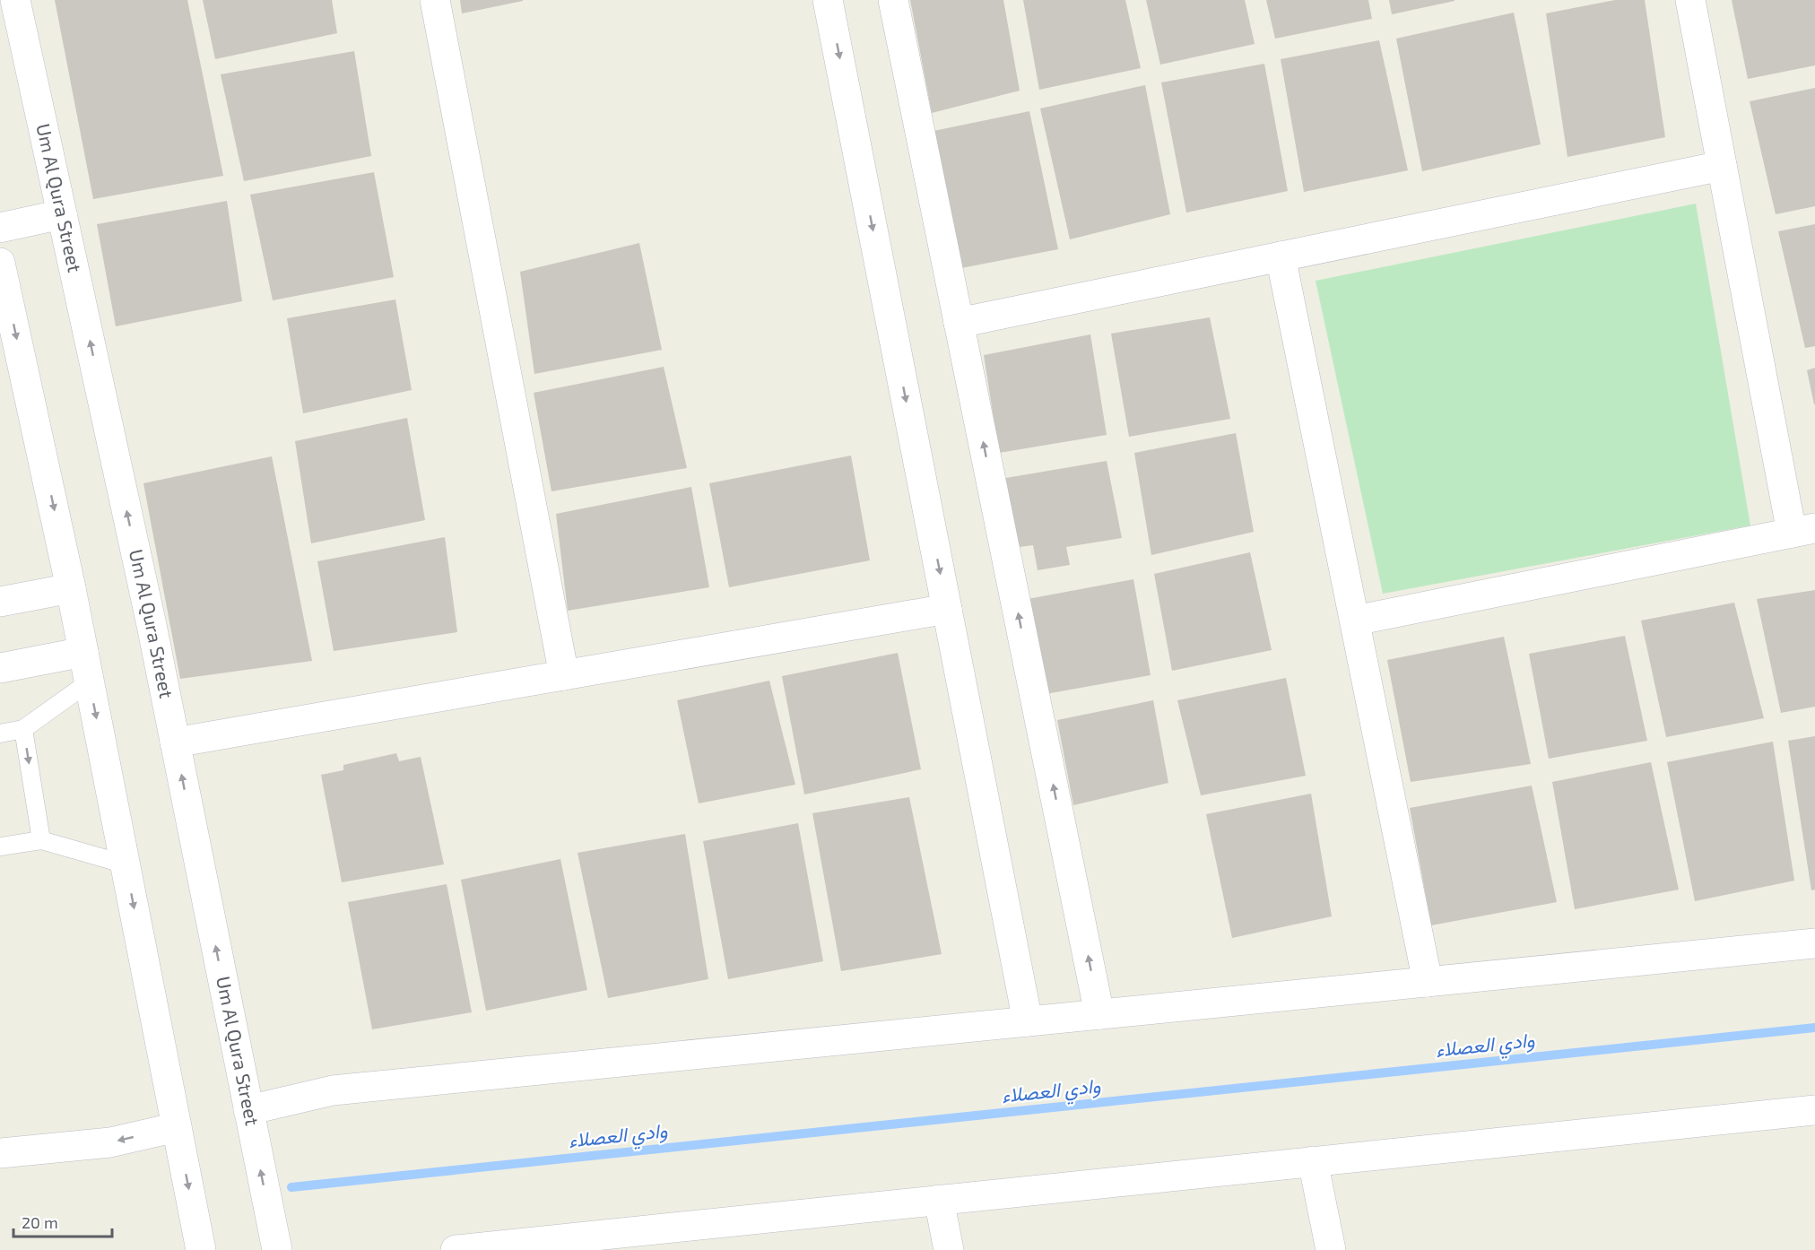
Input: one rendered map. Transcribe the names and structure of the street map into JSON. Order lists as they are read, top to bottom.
{
  "streets": {
    "street": ["Um Al Qura Street"]
  },
  "water": ["وادي العصلاء"],
  "scale_bar": "20 m"
}
